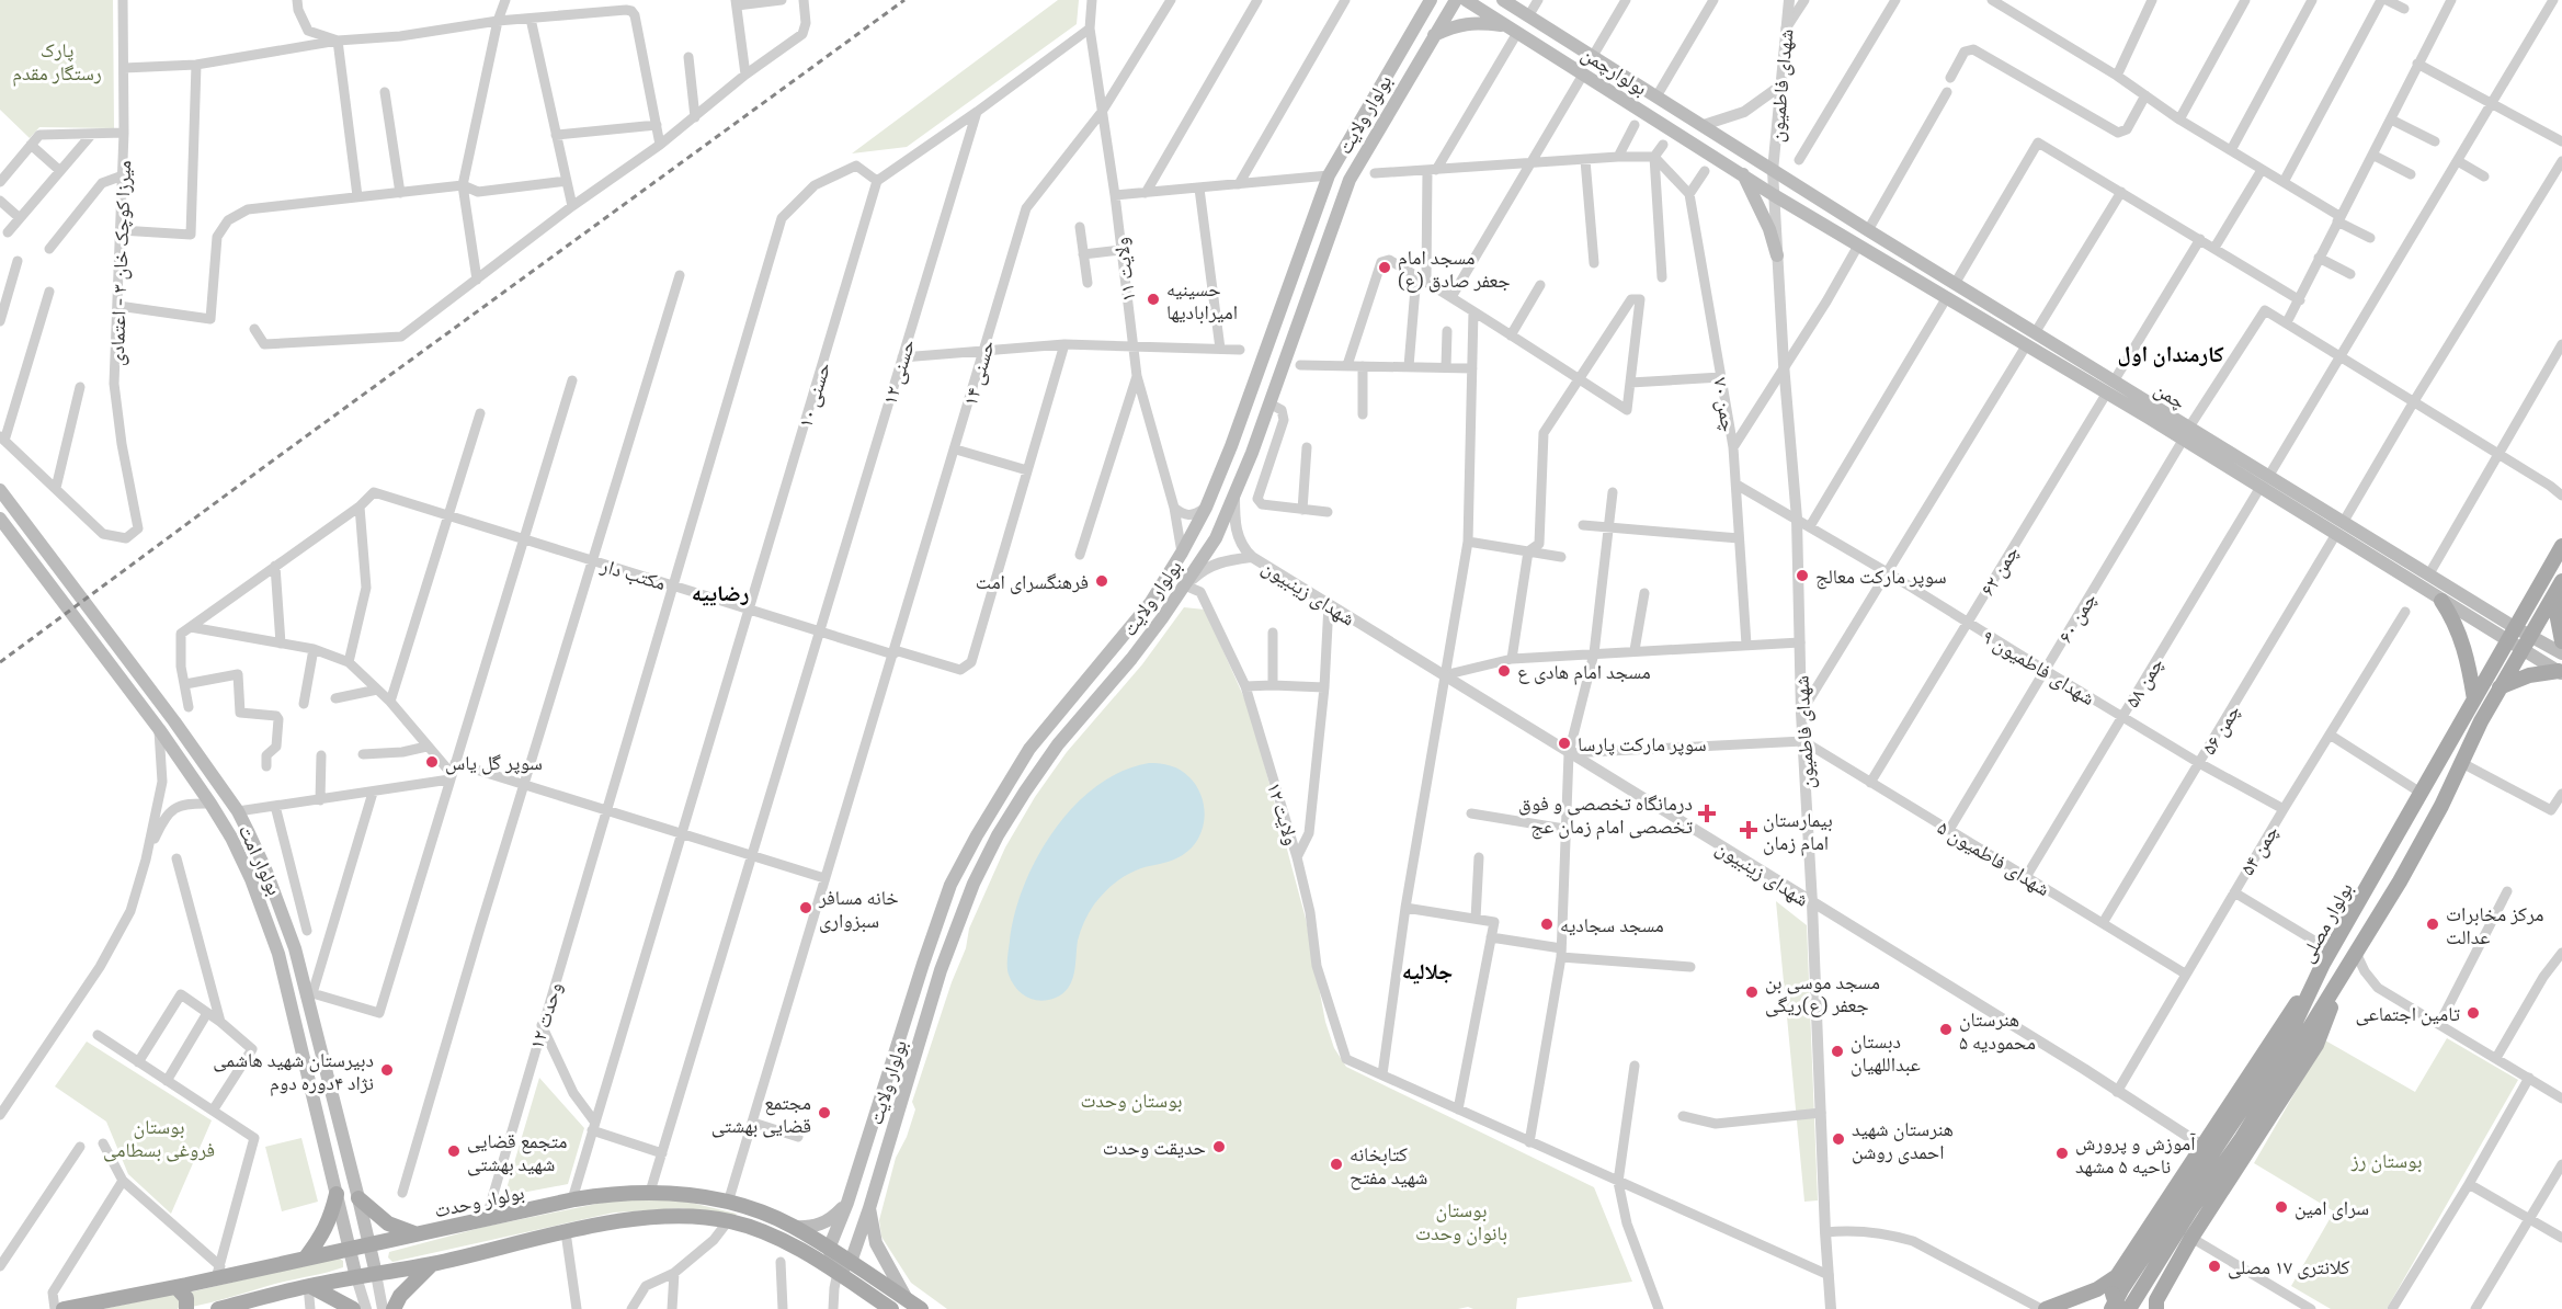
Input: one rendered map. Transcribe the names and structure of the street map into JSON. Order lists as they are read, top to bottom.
{
  "streets": {
    "main road": [
      "بولوارچمن",
      "بولوار ولایت",
      "چمن",
      "بولوار امت",
      "بولوار مصلی",
      "بولوار وحدت"
    ],
    "street": [
      "شهدای فاطمیون",
      "میرزا کوچک خان ۳ - اعتمادی",
      "ولایت ۱۱",
      "حسنی ۱۲",
      "حسنی ۱۴",
      "حسنی ۱۰",
      "چمن ۷۰",
      "چمن ۶۲",
      "مکتب دار",
      "شهدای زینبیون",
      "چمن ۶۰",
      "شهدای فاطمیون ۹",
      "چمن ۵۸",
      "چمن ۵۶",
      "ولایت ۱۲",
      "چمن ۵۴",
      "شهدای فاطمیون ۵",
      "وحدت ۱۲"
    ]
  },
  "crossings": [
    ["بولوارچمن", "شهدای فاطمیون"],
    ["بولوارچمن", "چمن"],
    ["شهدای فاطمیون", "چمن"],
    ["شهدای فاطمیون", "شهدای زینبیون"],
    ["شهدای فاطمیون", "شهدای فاطمیون ۹"],
    ["شهدای فاطمیون", "شهدای فاطمیون ۵"],
    ["بولوار ولایت", "ولایت ۱۱"],
    ["بولوار ولایت", "شهدای زینبیون"],
    ["بولوار ولایت", "ولایت ۱۲"],
    ["بولوار ولایت", "بولوار وحدت"],
    ["ولایت ۱۱", "حسنی ۱۴"],
    ["حسنی ۱۲", "مکتب دار"],
    ["حسنی ۱۲", "بولوار وحدت"],
    ["حسنی ۱۴", "مکتب دار"],
    ["حسنی ۱۴", "بولوار وحدت"],
    ["حسنی ۱۰", "مکتب دار"],
    ["حسنی ۱۰", "وحدت ۱۲"],
    ["حسنی ۱۰", "بولوار وحدت"],
    ["چمن", "چمن ۶۲"],
    ["چمن", "چمن ۶۰"],
    ["چمن", "چمن ۵۸"],
    ["چمن", "چمن ۵۶"],
    ["چمن", "بولوار مصلی"],
    ["چمن ۷۰", "شهدای فاطمیون ۹"],
    ["چمن ۶۲", "شهدای فاطمیون ۹"],
    ["چمن ۶۲", "شهدای فاطمیون ۵"],
    ["مکتب دار", "وحدت ۱۲"],
    ["شهدای زینبیون", "ولایت ۱۲"],
    ["شهدای زینبیون", "چمن ۵۴"],
    ["چمن ۶۰", "شهدای فاطمیون ۹"],
    ["چمن ۶۰", "شهدای فاطمیون ۵"],
    ["شهدای فاطمیون ۹", "چمن ۵۸"],
    ["شهدای فاطمیون ۹", "چمن ۵۶"],
    ["شهدای فاطمیون ۹", "چمن ۵۴"],
    ["چمن ۵۸", "شهدای فاطمیون ۵"],
    ["چمن ۵۶", "شهدای فاطمیون ۵"],
    ["چمن ۵۴", "شهدای فاطمیون ۵"],
    ["بولوار امت", "بولوار وحدت"],
    ["وحدت ۱۲", "بولوار وحدت"]
  ],
  "districts": ["کارمندان اول", "رضاییه", "جلالیه"],
  "parks": [
    "پارک رستگار مقدم",
    "بوستان وحدت",
    "بوستان فروغی بسطامی",
    "بوستان رز",
    "بوستان بانوان وحدت"
  ],
  "places": {
    "other": [
      "مسجد امام جعفر صادق (ع)",
      "حسینیه امیرابادیها",
      "سوپر مارکت معالج",
      "فرهنگسرای امت",
      "مسجد امام هادی ع",
      "سوپر مارکت پارسا",
      "سوپر گل یاس",
      "خانه مسافر سبزواری",
      "مسجد سجادیه",
      "مرکز مخابرات عدالت",
      "مسجد موسی بن جعفر (ع)ریگی",
      "تامین اجتماعی",
      "هنرستان محمودیه ۵",
      "دبستان عبداللهیان",
      "دبیرستان شهید هاشمی نژاد ۴دوره دوم",
      "مجتمع قضایی بهشتی",
      "هنرستان شهید احمدی روشن",
      "حدیقت وحدت",
      "متجمع قضایی شهید بهشتی",
      "آموزش و پرورش ناحیه ۵ مشهد",
      "کتابخانه شهید مفتح",
      "سرای امین",
      "کلانتری ۱۷ مصلی"
    ],
    "health": ["درمانگاه تخصصی و فوق تخصصی امام زمان عج", "بیمارستان امام زمان"]
  }
}
